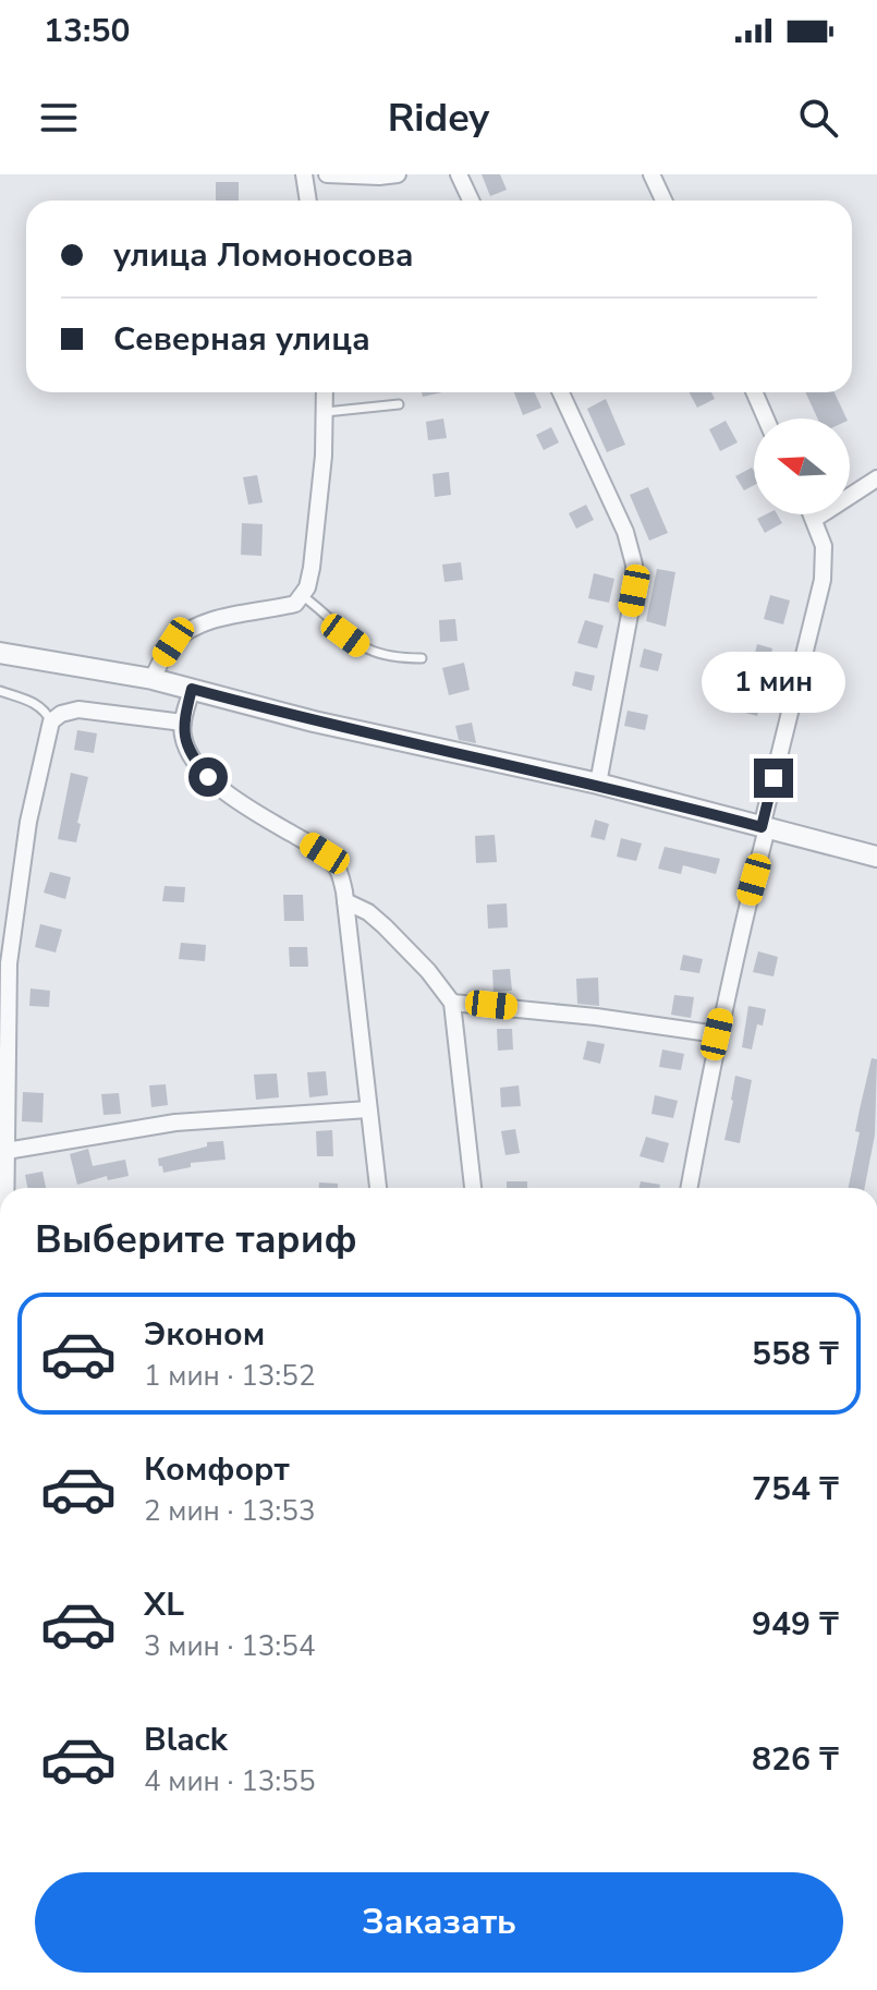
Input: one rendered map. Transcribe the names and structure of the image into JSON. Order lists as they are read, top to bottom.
{
  "north": "left",
  "page": {
    "status": "13:50",
    "header": "Ridey",
    "banner": ["улица Ломоносова", "Северная улица"],
    "bubble": "1 мин",
    "heading": "Выберите тариф",
    "list": [
      {
        "name": "Эконом",
        "note": "1 мин · 13:52",
        "value": "558 ₸"
      },
      {
        "name": "Комфорт",
        "note": "2 мин · 13:53",
        "value": "754 ₸"
      },
      {
        "name": "XL",
        "note": "3 мин · 13:54",
        "value": "949 ₸"
      },
      {
        "name": "Black",
        "note": "4 мин · 13:55",
        "value": "826 ₸"
      }
    ],
    "buttons": "Заказать"
  }
}
